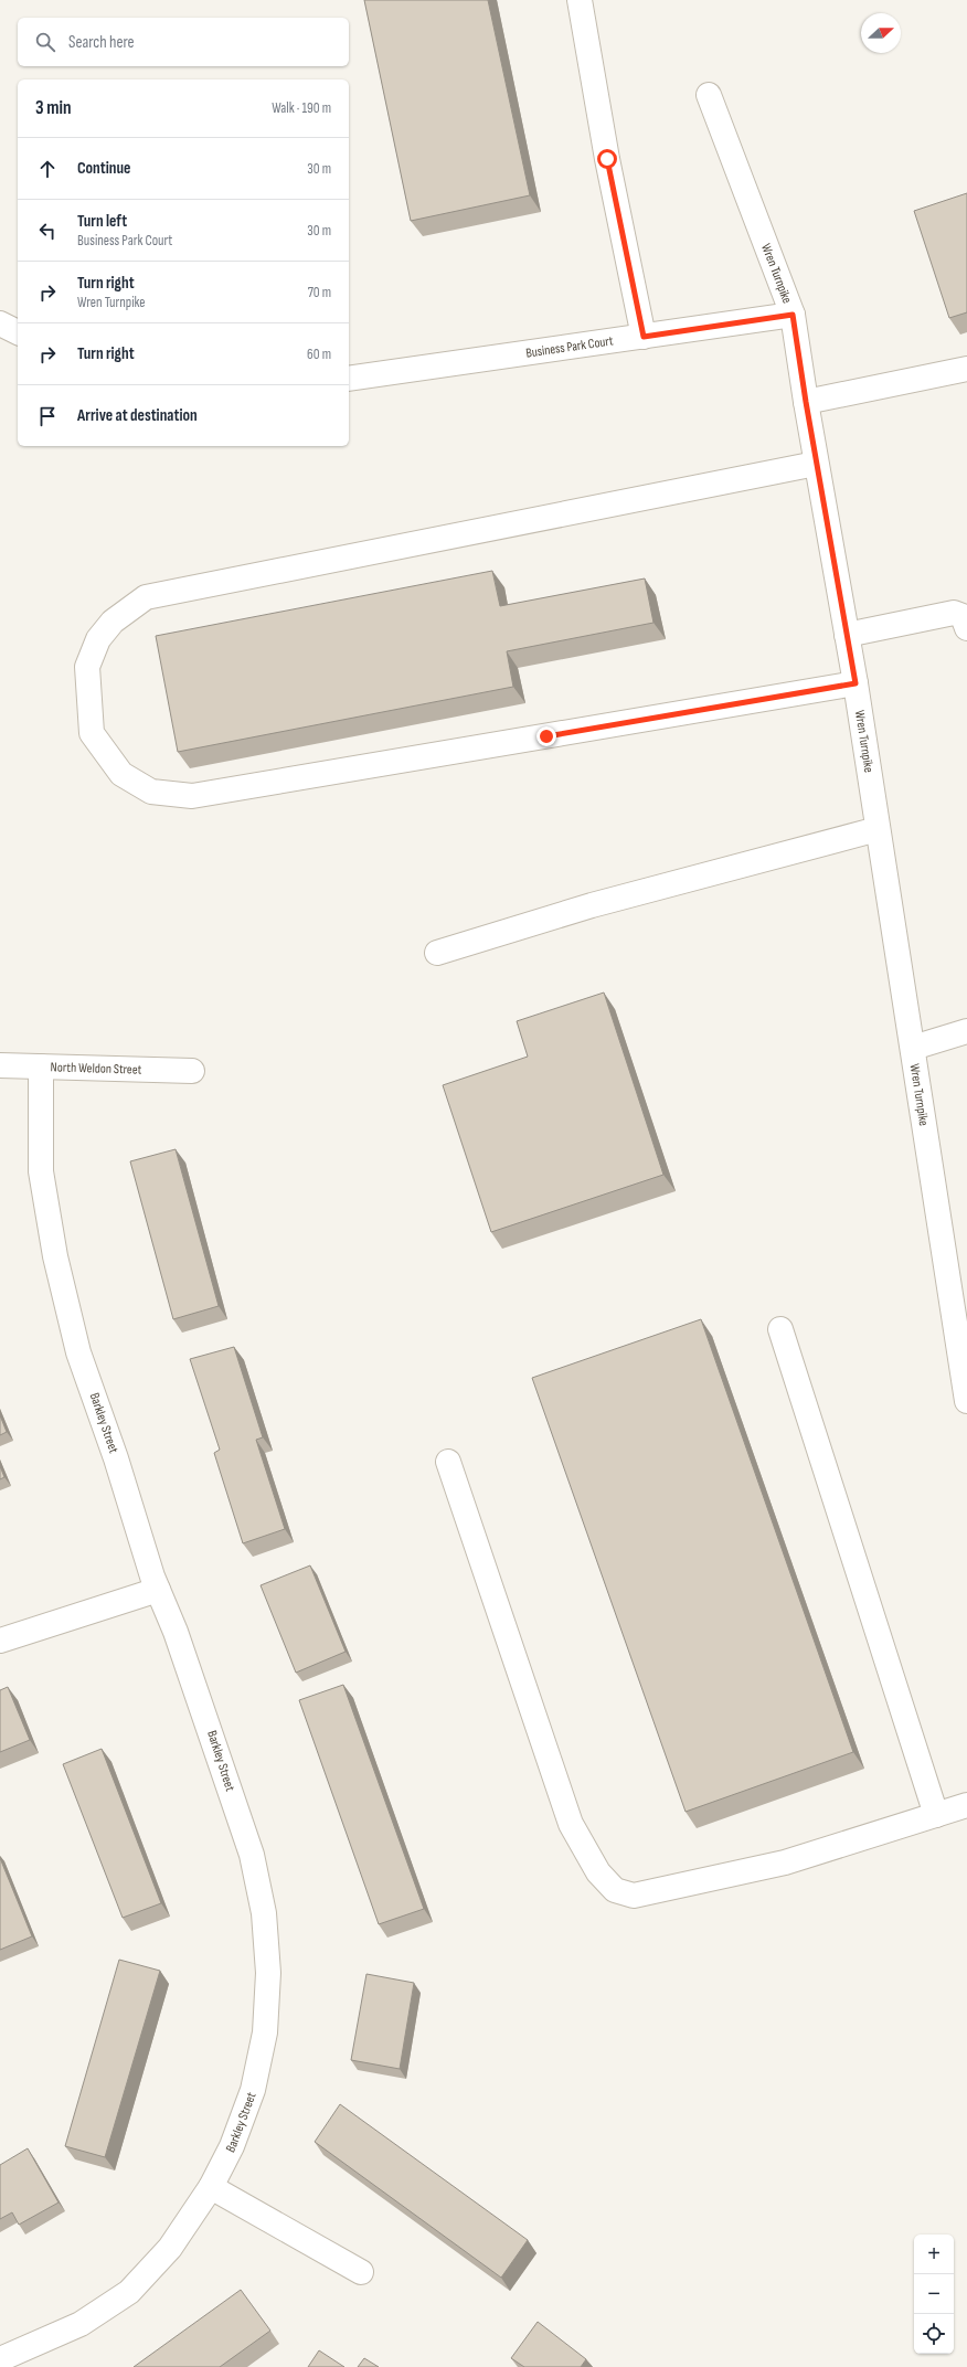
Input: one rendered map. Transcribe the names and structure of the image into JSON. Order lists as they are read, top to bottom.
{
  "streets": {
    "street": [
      "Wren Turnpike",
      "Business Park Court",
      "North Weldon Street",
      "Barkley Street"
    ]
  },
  "crossings": [
    ["Wren Turnpike", "Business Park Court"],
    ["North Weldon Street", "Barkley Street"]
  ],
  "north": "right",
  "page": {
    "search": "Search here",
    "heading": ["3 min", "Walk · 190 m"],
    "list": [
      ["Continue", "30 m"],
      ["Turn left", "Business Park Court", "30 m"],
      ["Turn right", "Wren Turnpike", "70 m"],
      ["Turn right", "60 m"],
      "Arrive at destination"
    ],
    "map_buttons": ["+", "−"]
  }
}
